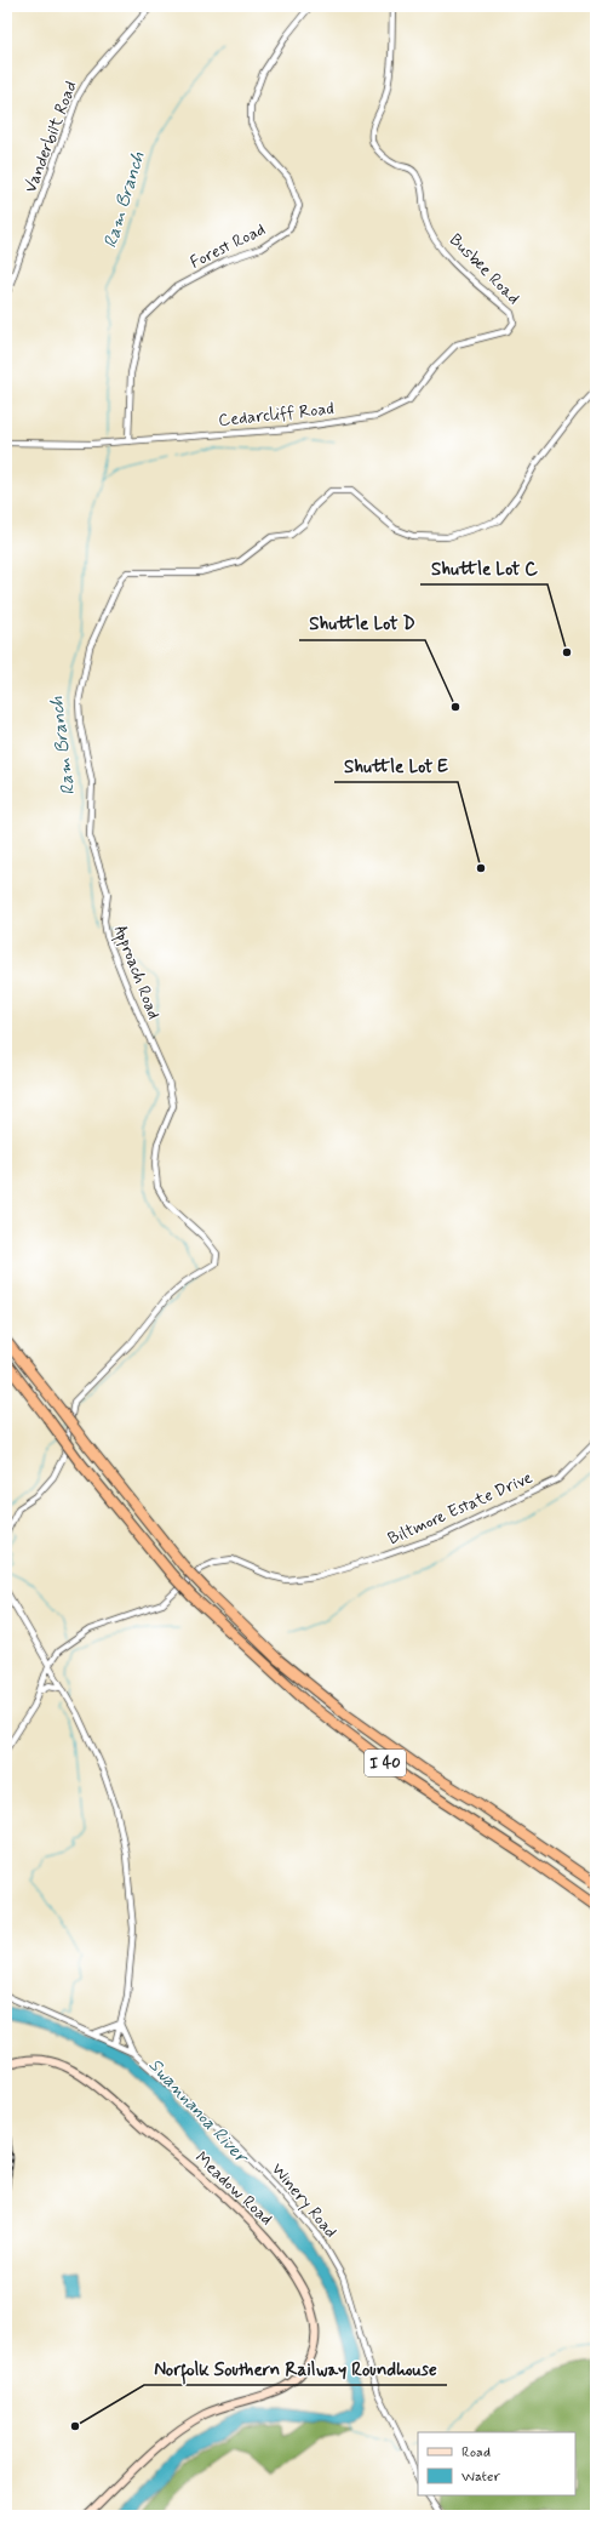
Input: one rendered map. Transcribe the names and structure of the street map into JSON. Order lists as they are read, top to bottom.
{
  "streets": {
    "highway": ["I 40"],
    "main road": ["Meadow Road"],
    "street": [
      "Vanderbilt Road",
      "Forest Road",
      "Busbee Road",
      "Cedarcliff Road",
      "Approach Road",
      "Biltmore Estate Drive",
      "Winery Road"
    ]
  },
  "crossings": [
    ["Forest Road", "Cedarcliff Road"],
    ["Busbee Road", "Cedarcliff Road"]
  ],
  "water": ["Ram Branch", "Swannanoa River"],
  "places": [
    "Shuttle Lot C",
    "Shuttle Lot D",
    "Shuttle Lot E",
    "Norfolk Southern Railway Roundhouse"
  ],
  "legend": ["Road", "Water"]
}
